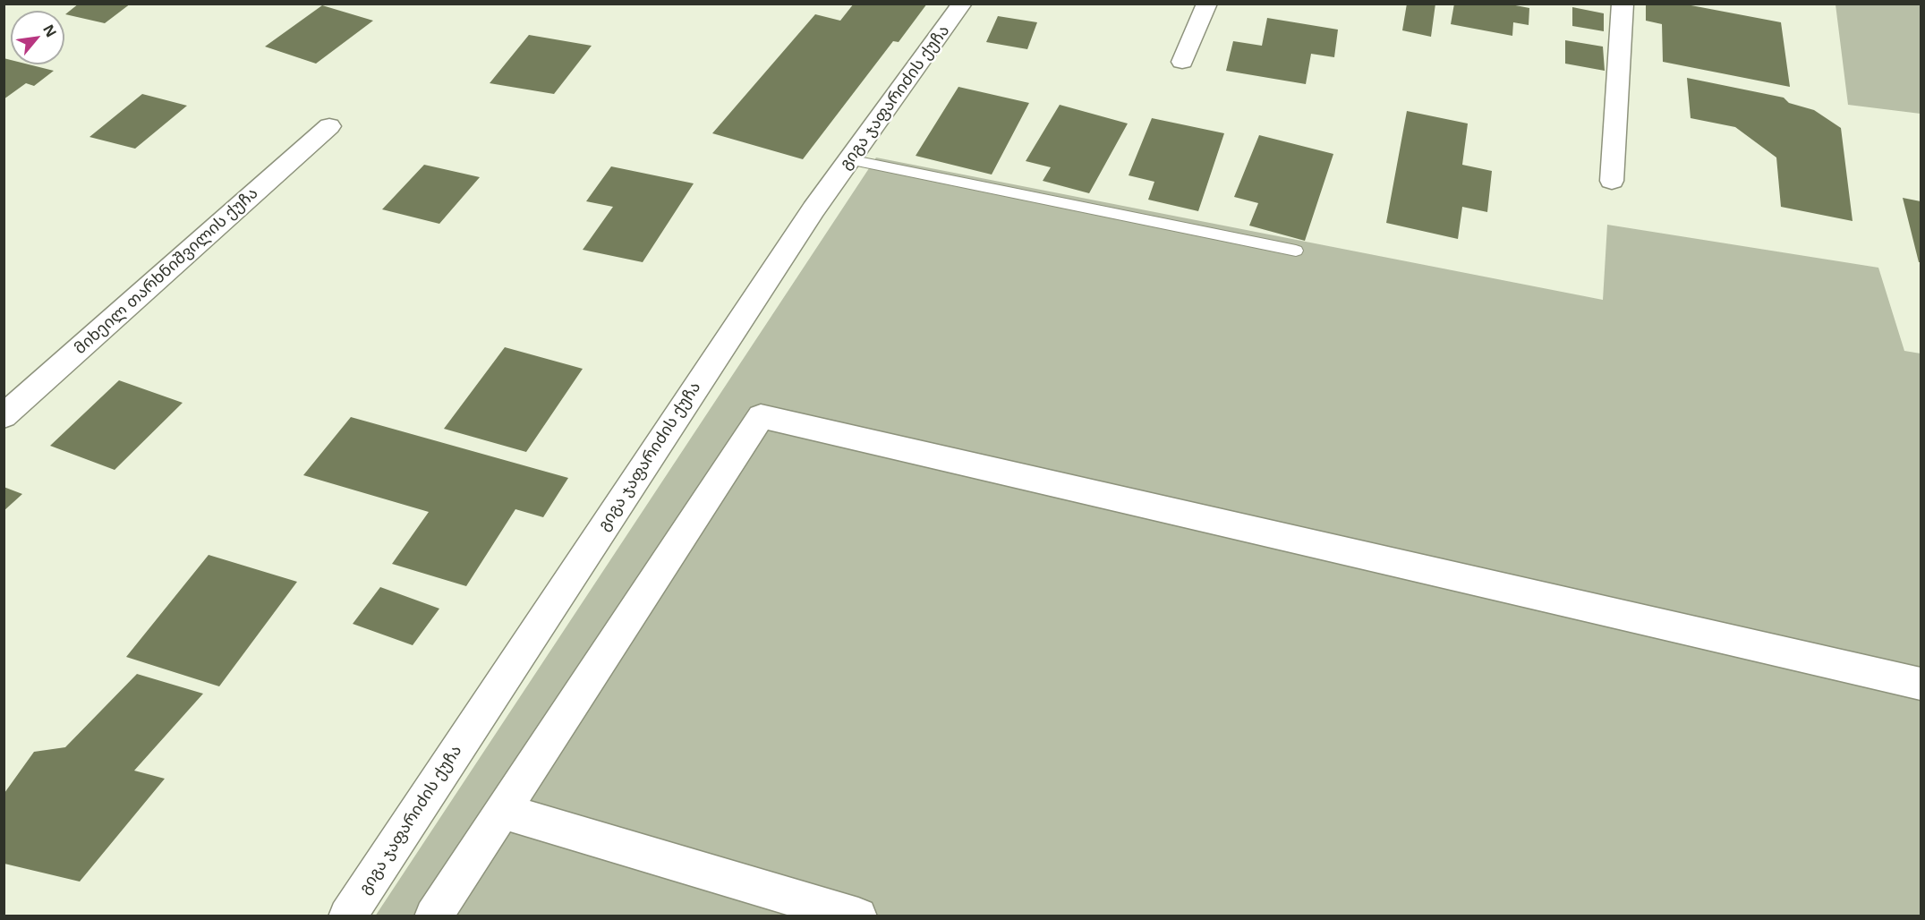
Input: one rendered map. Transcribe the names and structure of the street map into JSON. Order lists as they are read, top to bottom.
{
  "streets": {
    "street": ["გიგა ჯაფარიძის ქუჩა", "მიხეილ თარხნიშვილის ქუჩა"]
  },
  "north": "top right"
}
